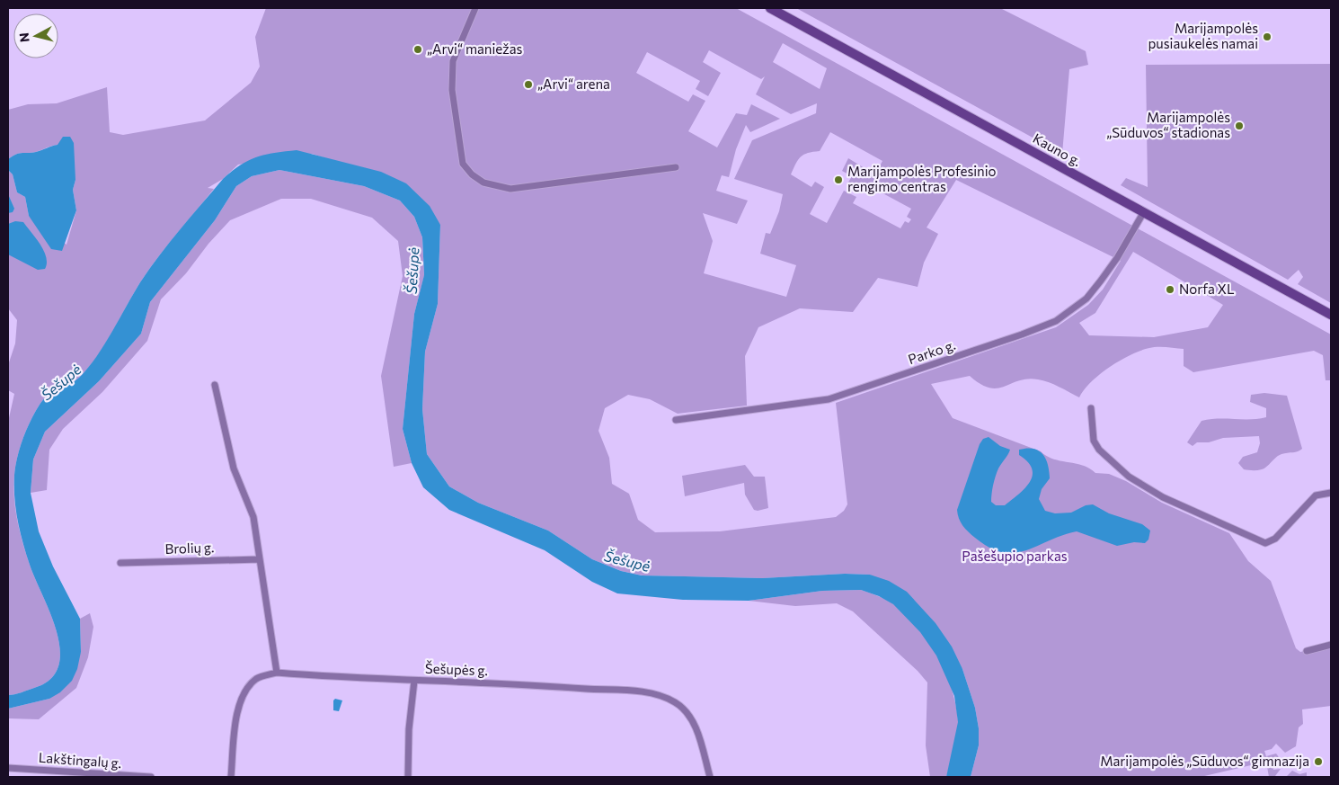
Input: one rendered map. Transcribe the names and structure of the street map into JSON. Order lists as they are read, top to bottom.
{
  "streets": {
    "main road": ["Kauno g."],
    "street": [
      "Parko g.",
      "Brolių g.",
      "Šešupės g.",
      "Lakštingalų g."
    ]
  },
  "crossings": [
    ["Kauno g.", "Parko g."]
  ],
  "water": ["Šešupė"],
  "parks": ["Pašešupio parkas"],
  "places": [
    "Marijampolės pusiaukelės namai",
    "„Arvi“ maniežas",
    "„Arvi“ arena",
    "Marijampolės „Sūduvos“ stadionas",
    "Marijampolės Profesinio rengimo centras",
    "Norfa XL",
    "Marijampolės „Sūduvos“ gimnazija"
  ],
  "north": "left"
}
